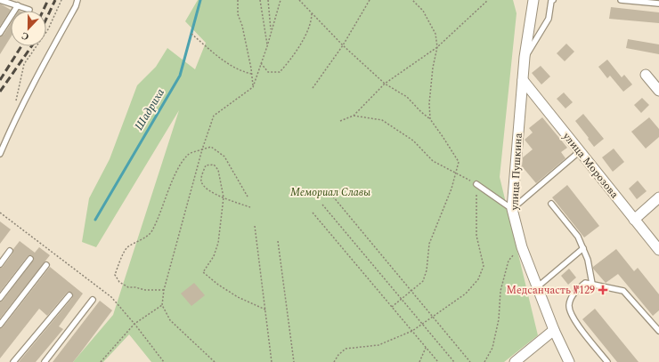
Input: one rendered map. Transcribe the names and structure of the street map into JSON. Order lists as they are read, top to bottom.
{
  "streets": {
    "street": ["улица Морозова", "улица Пушкина"]
  },
  "crossings": [
    ["улица Морозова", "улица Пушкина"]
  ],
  "water": ["Шадриха"],
  "parks": ["Мемориал Славы"],
  "places": {
    "health": ["Медсанчасть №129"]
  },
  "north": "bottom"
}
